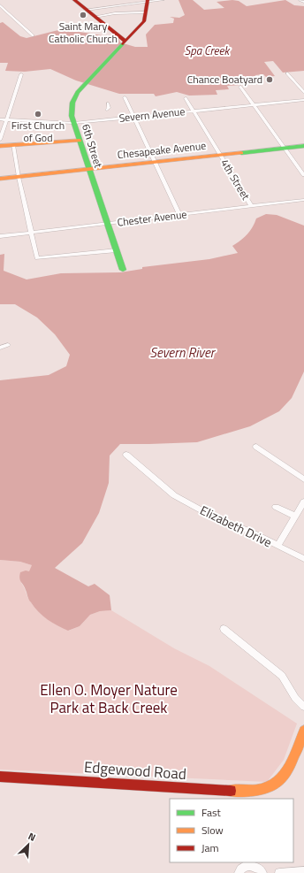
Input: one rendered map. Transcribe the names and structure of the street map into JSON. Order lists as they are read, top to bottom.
{
  "streets": {
    "main road": ["6th Street", "Chesapeake Avenue", "Edgewood Road"],
    "street": [
      "Severn Avenue",
      "4th Street",
      "Chester Avenue",
      "Elizabeth Drive"
    ]
  },
  "crossings": [
    ["Severn Avenue", "6th Street"],
    ["Severn Avenue", "4th Street"],
    ["6th Street", "Chesapeake Avenue"],
    ["6th Street", "Chester Avenue"],
    ["Chesapeake Avenue", "4th Street"],
    ["4th Street", "Chester Avenue"]
  ],
  "water": ["Spa Creek", "Severn River"],
  "parks": ["Ellen O. Moyer Nature Park at Back Creek"],
  "places": ["Saint Mary Catholic Church", "Chance Boatyard", "First Church of God"],
  "legend": ["Fast", "Slow", "Jam"],
  "north": "top right"
}
